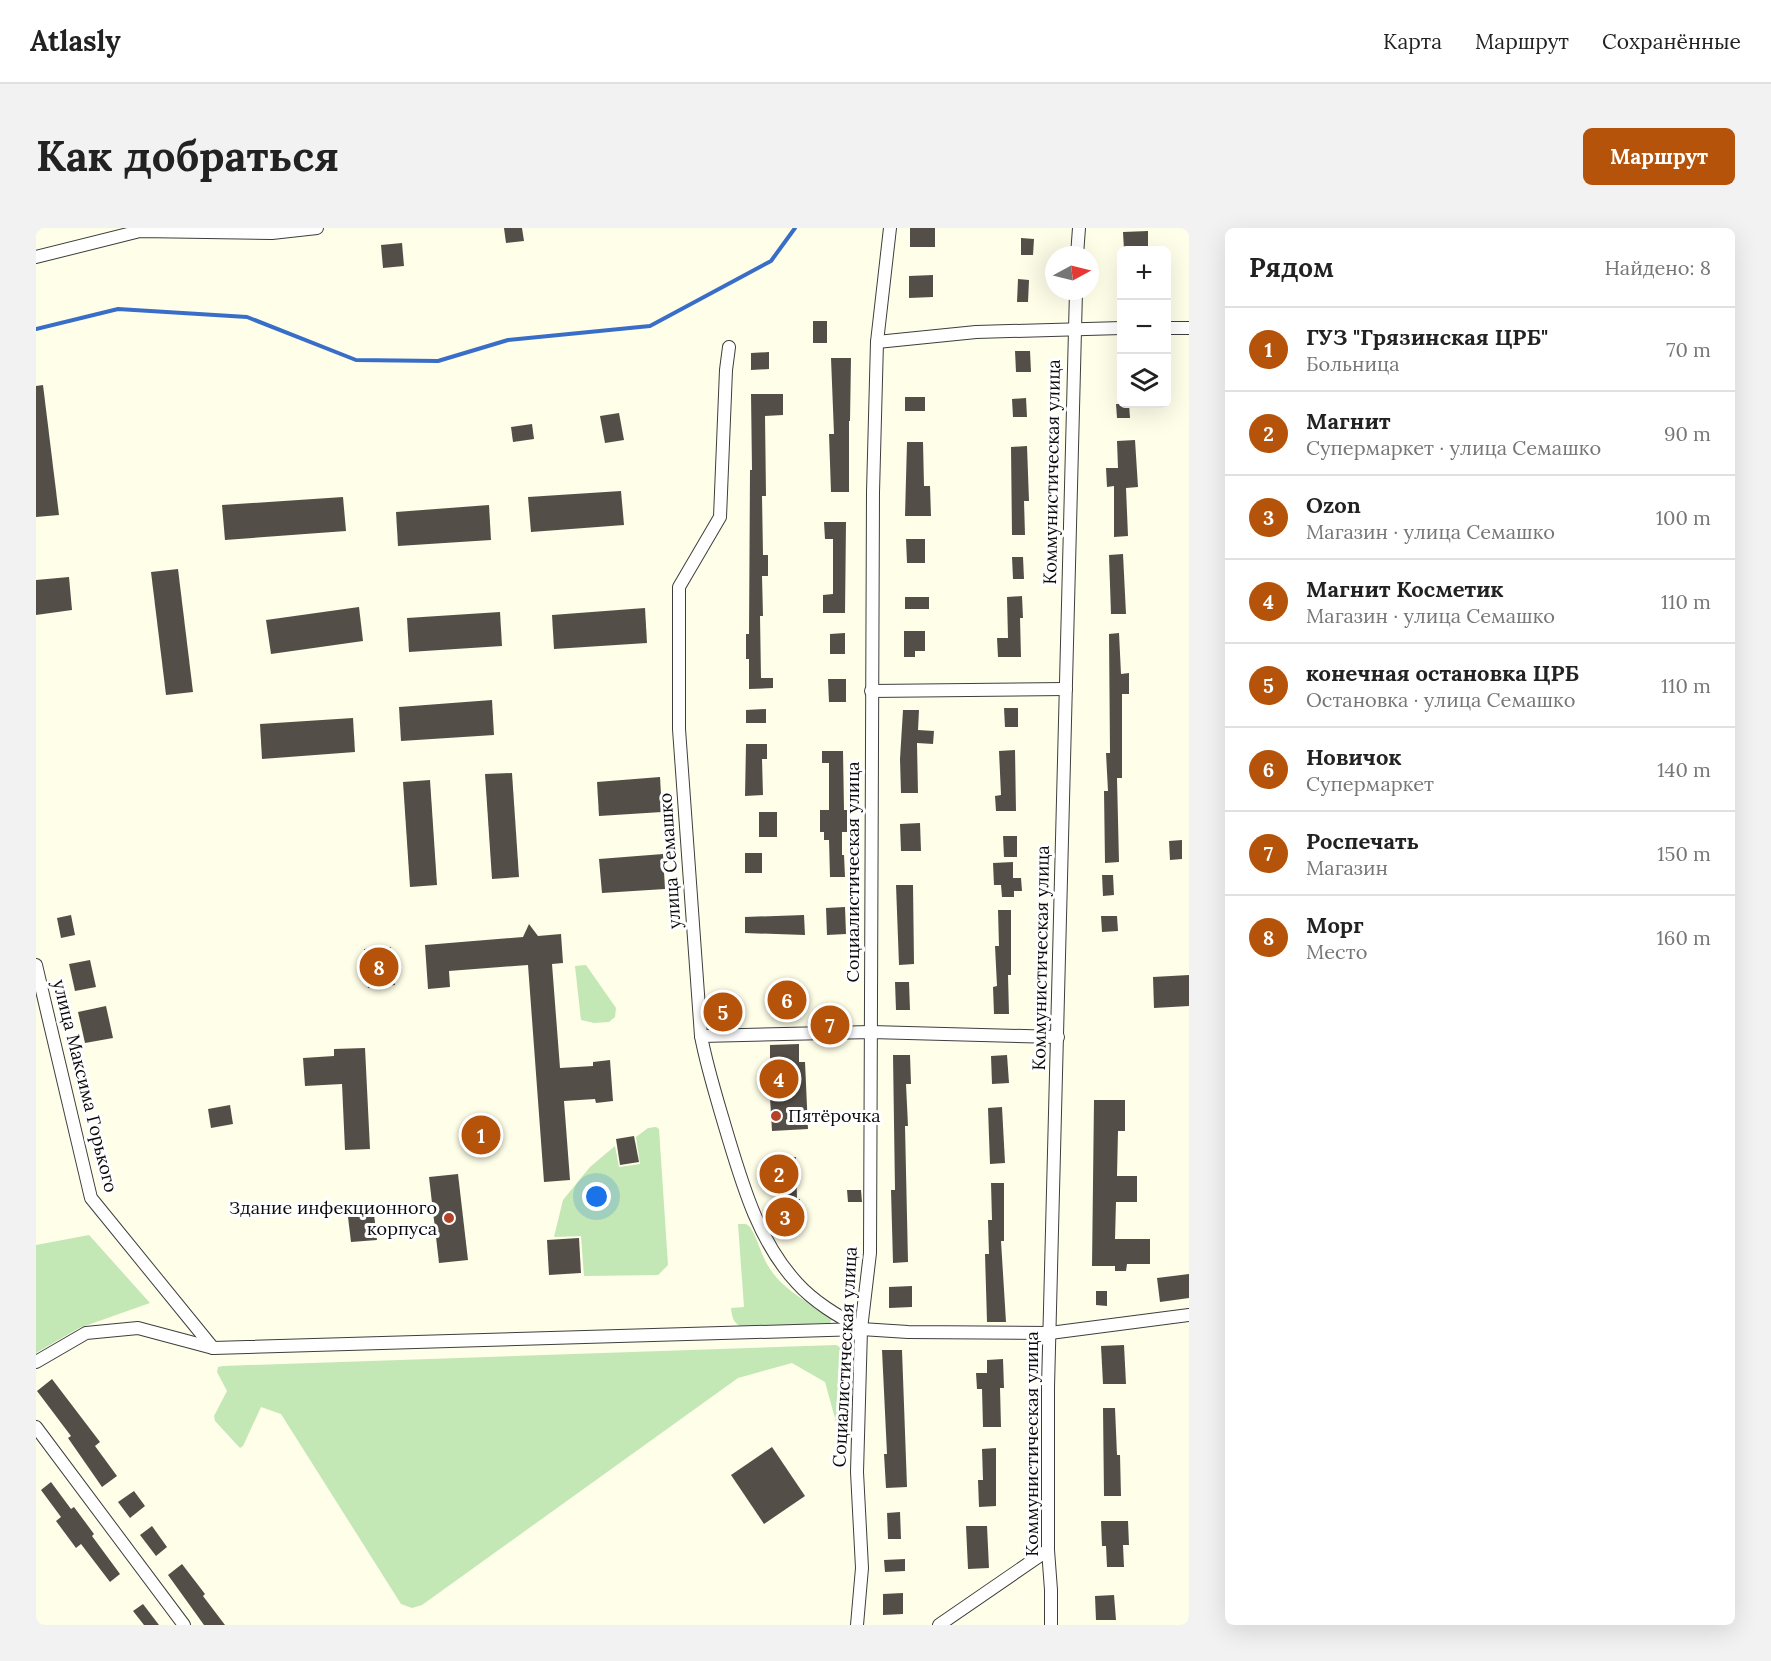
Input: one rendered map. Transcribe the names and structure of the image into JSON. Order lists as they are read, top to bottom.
{
  "streets": {
    "street": [
      "Коммунистическая улица",
      "улица Семашко",
      "Социалистическая улица",
      "улица Максима Горького"
    ]
  },
  "crossings": [
    ["улица Семашко", "Социалистическая улица"]
  ],
  "places": ["Пятёрочка", "Здание инфекционного корпуса"],
  "north": "right",
  "page": {
    "header": "Atlasly",
    "nav": ["Карта", "Маршрут", "Сохранённые"],
    "buttons": "Маршрут",
    "title": "Как добраться",
    "heading": ["Рядом", "Найдено: 8"],
    "map_buttons": ["+", "−"],
    "list": [
      {
        "mark": "1",
        "name": "ГУЗ \"Грязинская ЦРБ\"",
        "note": "Больница",
        "value": "70 m"
      },
      {
        "mark": "2",
        "name": "Магнит",
        "note": "Супермаркет · улица Семашко",
        "value": "90 m"
      },
      {
        "mark": "3",
        "name": "Ozon",
        "note": "Магазин · улица Семашко",
        "value": "100 m"
      },
      {
        "mark": "4",
        "name": "Магнит Косметик",
        "note": "Магазин · улица Семашко",
        "value": "110 m"
      },
      {
        "mark": "5",
        "name": "конечная остановка ЦРБ",
        "note": "Остановка · улица Семашко",
        "value": "110 m"
      },
      {
        "mark": "6",
        "name": "Новичок",
        "note": "Супермаркет",
        "value": "140 m"
      },
      {
        "mark": "7",
        "name": "Роспечать",
        "note": "Магазин",
        "value": "150 m"
      },
      {
        "mark": "8",
        "name": "Морг",
        "note": "Место",
        "value": "160 m"
      }
    ],
    "pins": [
      "8",
      "6",
      "5",
      "7",
      "4",
      "1",
      "2",
      "3"
    ]
  }
}
